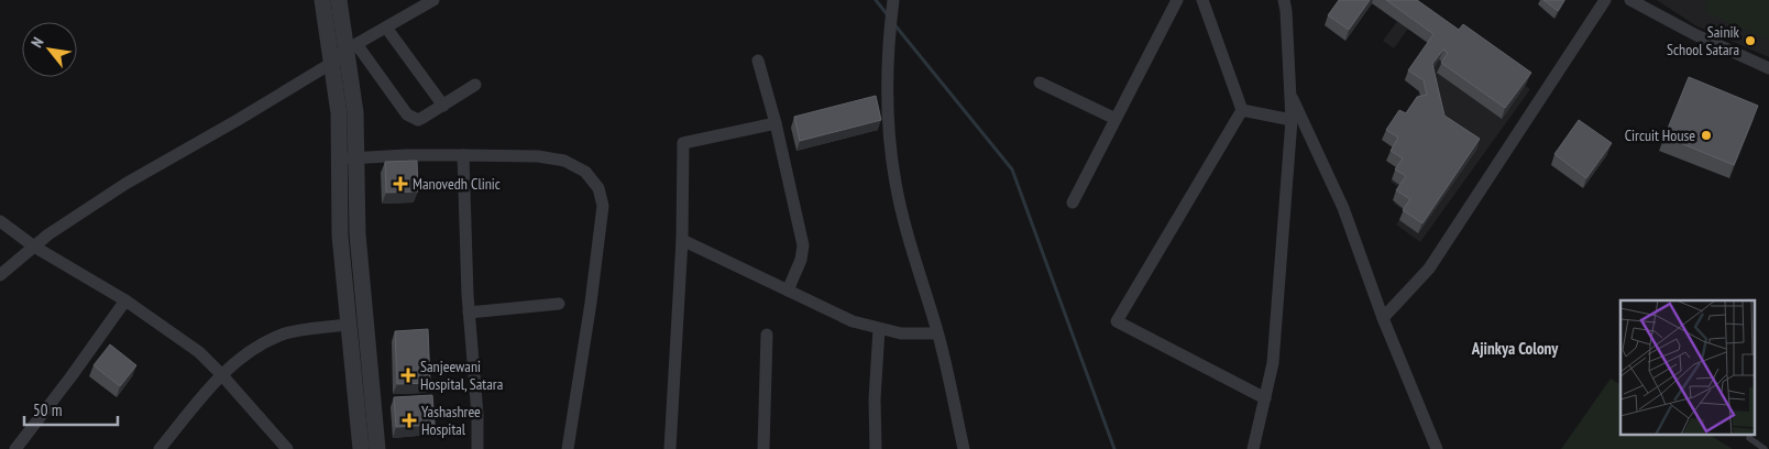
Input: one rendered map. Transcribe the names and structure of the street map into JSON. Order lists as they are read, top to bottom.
{
  "districts": ["Ajinkya Colony"],
  "places": {
    "other": ["Sainik School Satara", "Circuit House"],
    "health": ["Manovedh Clinic", "Sanjeewani Hospital, Satara", "Yashashree Hospital"]
  },
  "scale_bar": "50 m",
  "north": "top left"
}
